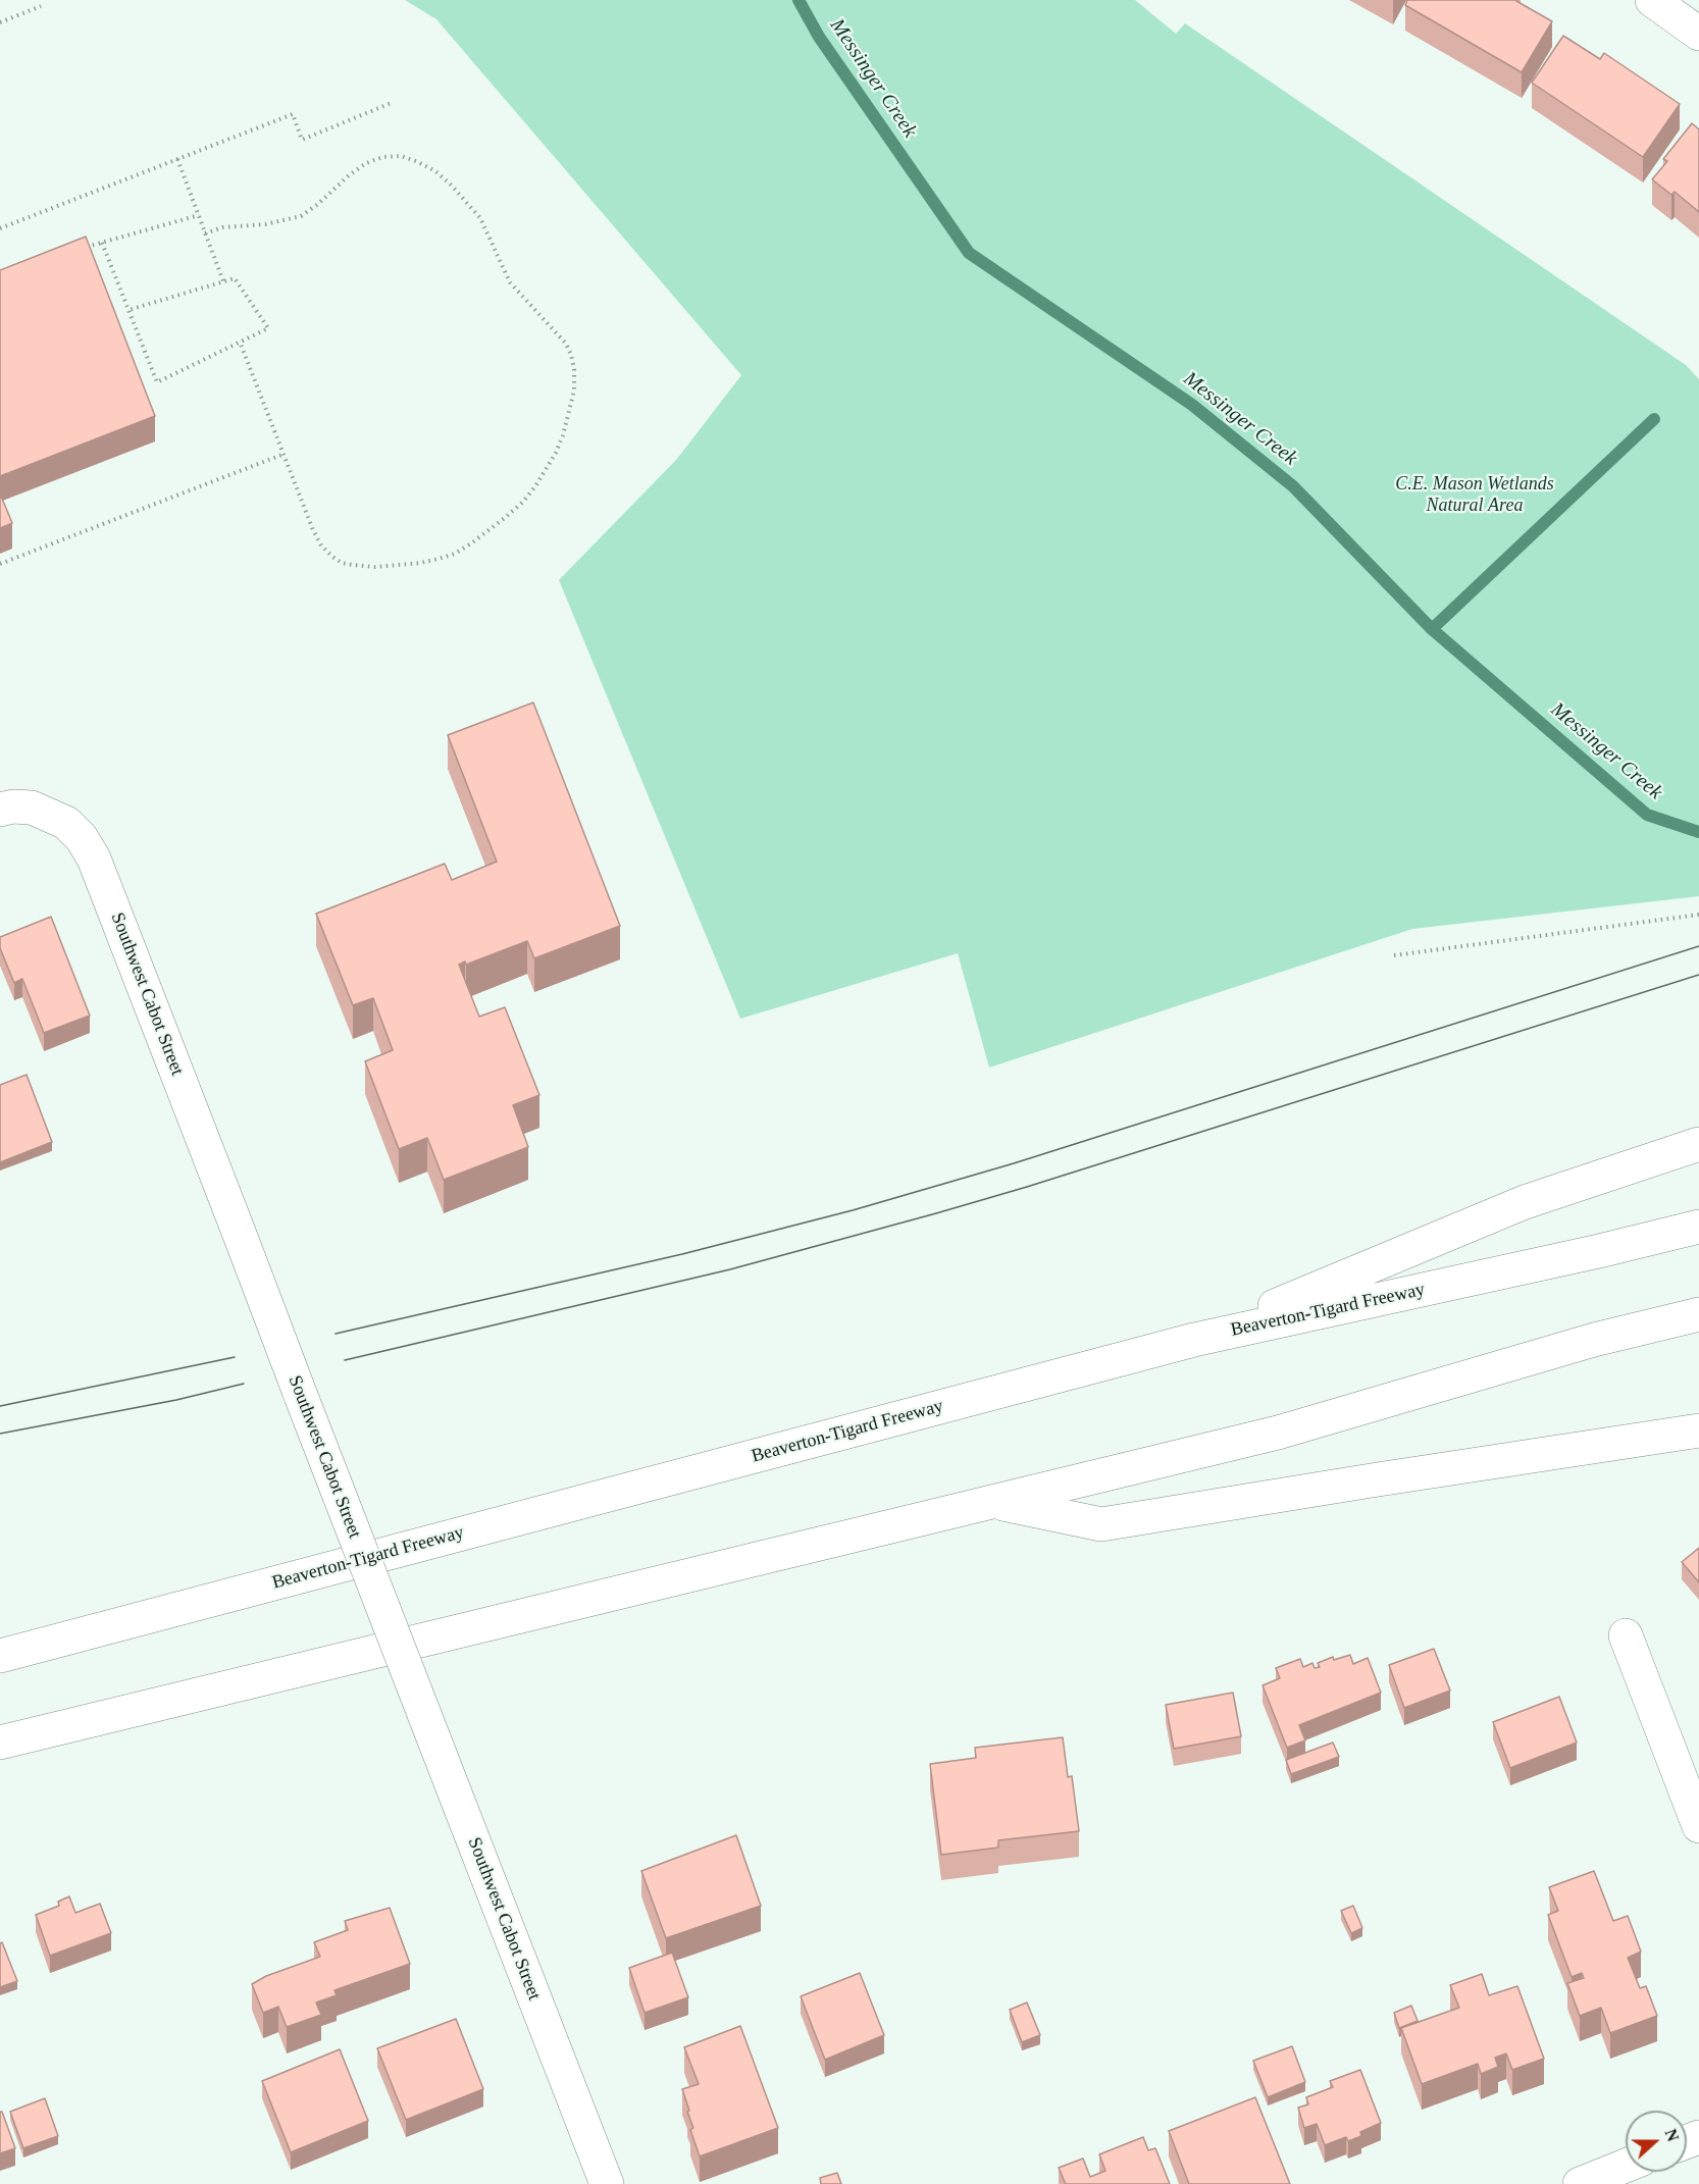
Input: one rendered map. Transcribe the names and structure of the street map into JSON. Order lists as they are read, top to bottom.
{
  "streets": {
    "main road": ["Southwest Cabot Street", "Beaverton-Tigard Freeway"]
  },
  "water": ["Messinger Creek"],
  "parks": ["C.E. Mason Wetlands Natural Area"],
  "north": "right"
}
